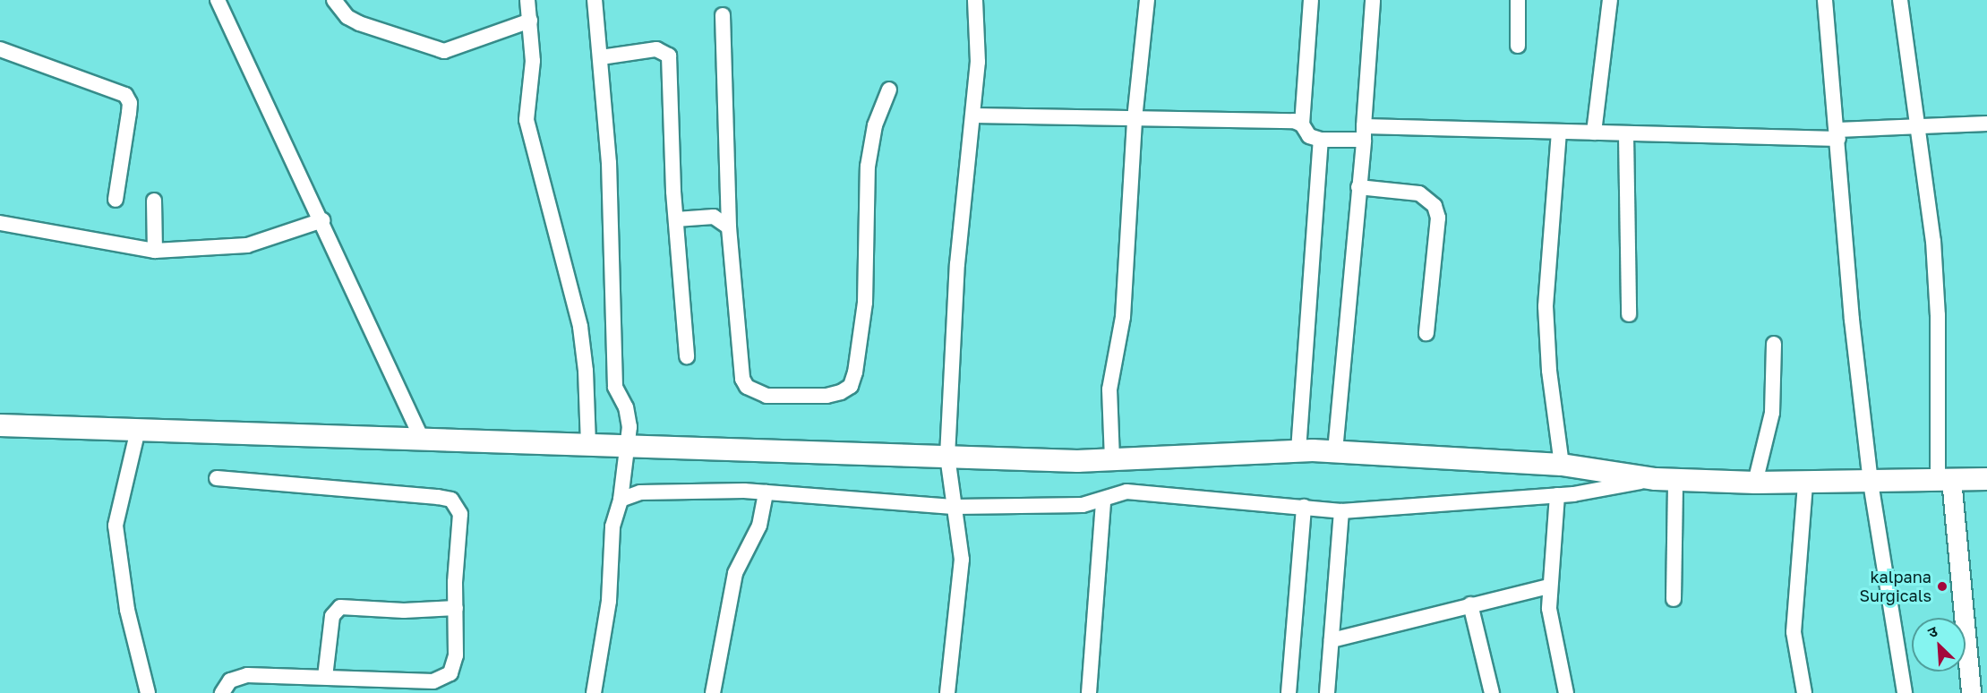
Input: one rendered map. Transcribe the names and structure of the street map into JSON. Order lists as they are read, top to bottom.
{
  "places": ["kalpana Surgicals"],
  "north": "top left"
}
